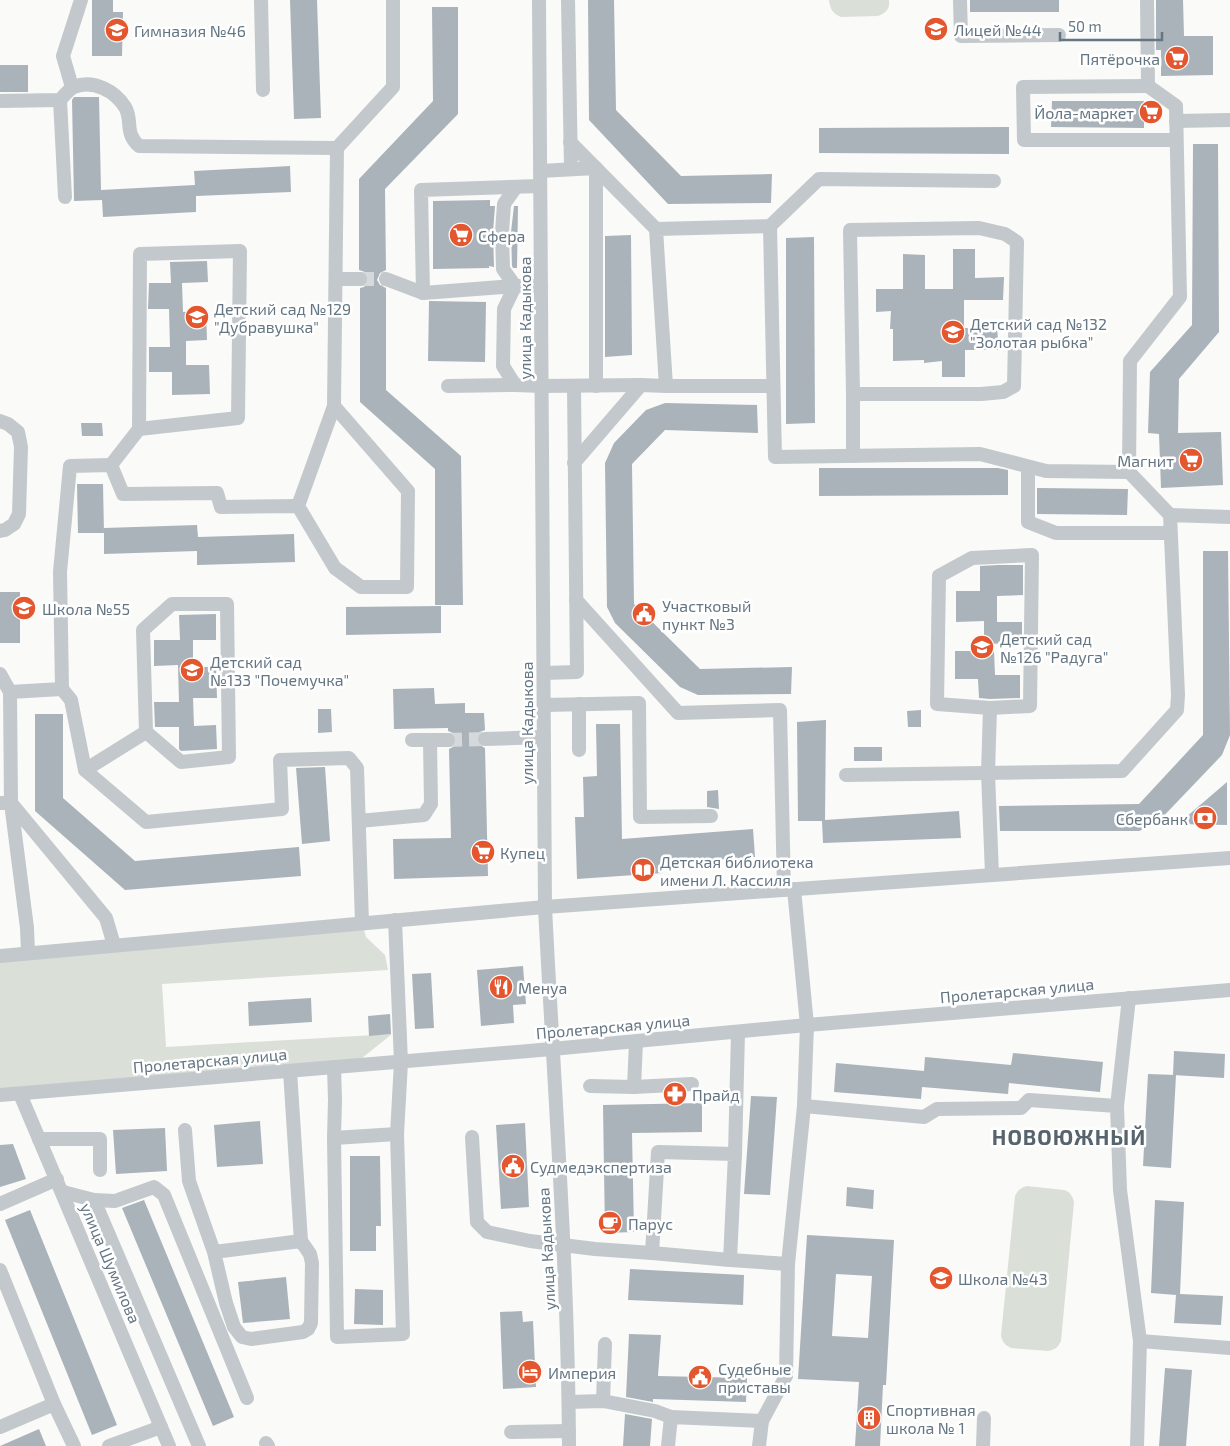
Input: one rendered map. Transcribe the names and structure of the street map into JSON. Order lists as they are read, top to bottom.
{
  "streets": {
    "street": ["улица Кадыкова", "Пролетарская улица", "улица Шумилова"]
  },
  "crossings": [
    ["улица Кадыкова", "Пролетарская улица"],
    ["Пролетарская улица", "улица Шумилова"]
  ],
  "districts": ["НОВОЮЖНЫЙ"],
  "places": {
    "school or university": [
      "Лицей №44",
      "Гимназия №46",
      "Детский сад №129 \"Дубравушка\"",
      "Детский сад №132 \"Золотая рыбка\"",
      "Школа №55",
      "Детский сад №126 \"Радуга\"",
      "Детский сад №133 \"Почемучка\"",
      "Школа №43"
    ],
    "supermarket": [
      "Пятёрочка",
      "Йола-маркет",
      "Сфера",
      "Магнит",
      "Купец"
    ],
    "public building": ["Участковый пункт №3", "Судмедэкспертиза", "Судебные приставы"],
    "bank": ["Сбербанк"],
    "library": ["Детская библиотека имени Л. Кассиля"],
    "restaurant": ["Менуа"],
    "pharmacy": ["Прайд"],
    "cafe": ["Парус"],
    "hotel": ["Империя"],
    "building": ["Спортивная школа № 1"]
  },
  "scale_bar": "50 m"
}
